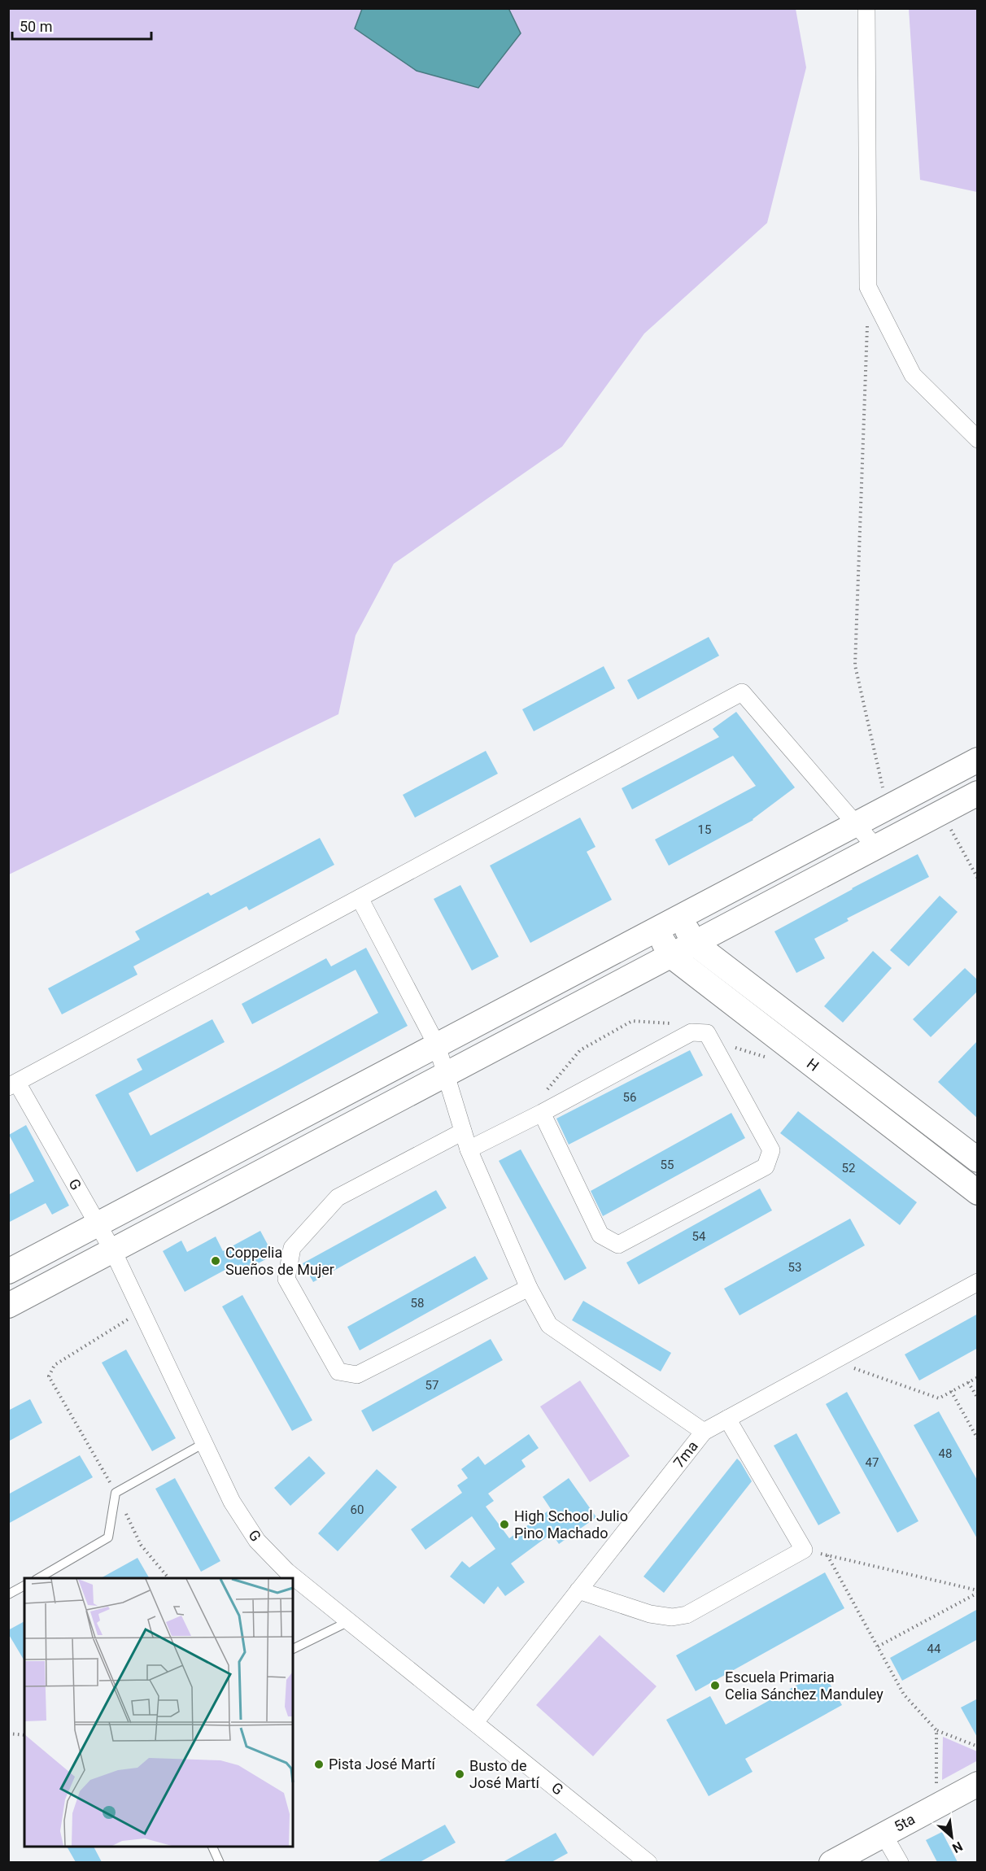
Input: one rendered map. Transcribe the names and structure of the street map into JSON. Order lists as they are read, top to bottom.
{
  "streets": {
    "street": [
      "H",
      "G",
      "7ma",
      "5ta"
    ]
  },
  "crossings": [
    ["G", "7ma"]
  ],
  "places": [
    "Coppelia Sueños de Mujer",
    "High School Julio Pino Machado",
    "Escuela Primaria Celia Sánchez Manduley",
    "Pista José Martí",
    "Busto de José Martí"
  ],
  "house_numbers": [
    "15",
    "56",
    "55",
    "52",
    "54",
    "53",
    "58",
    "57",
    "48",
    "47",
    "60",
    "44"
  ],
  "scale_bar": "50 m",
  "north": "bottom right"
}
